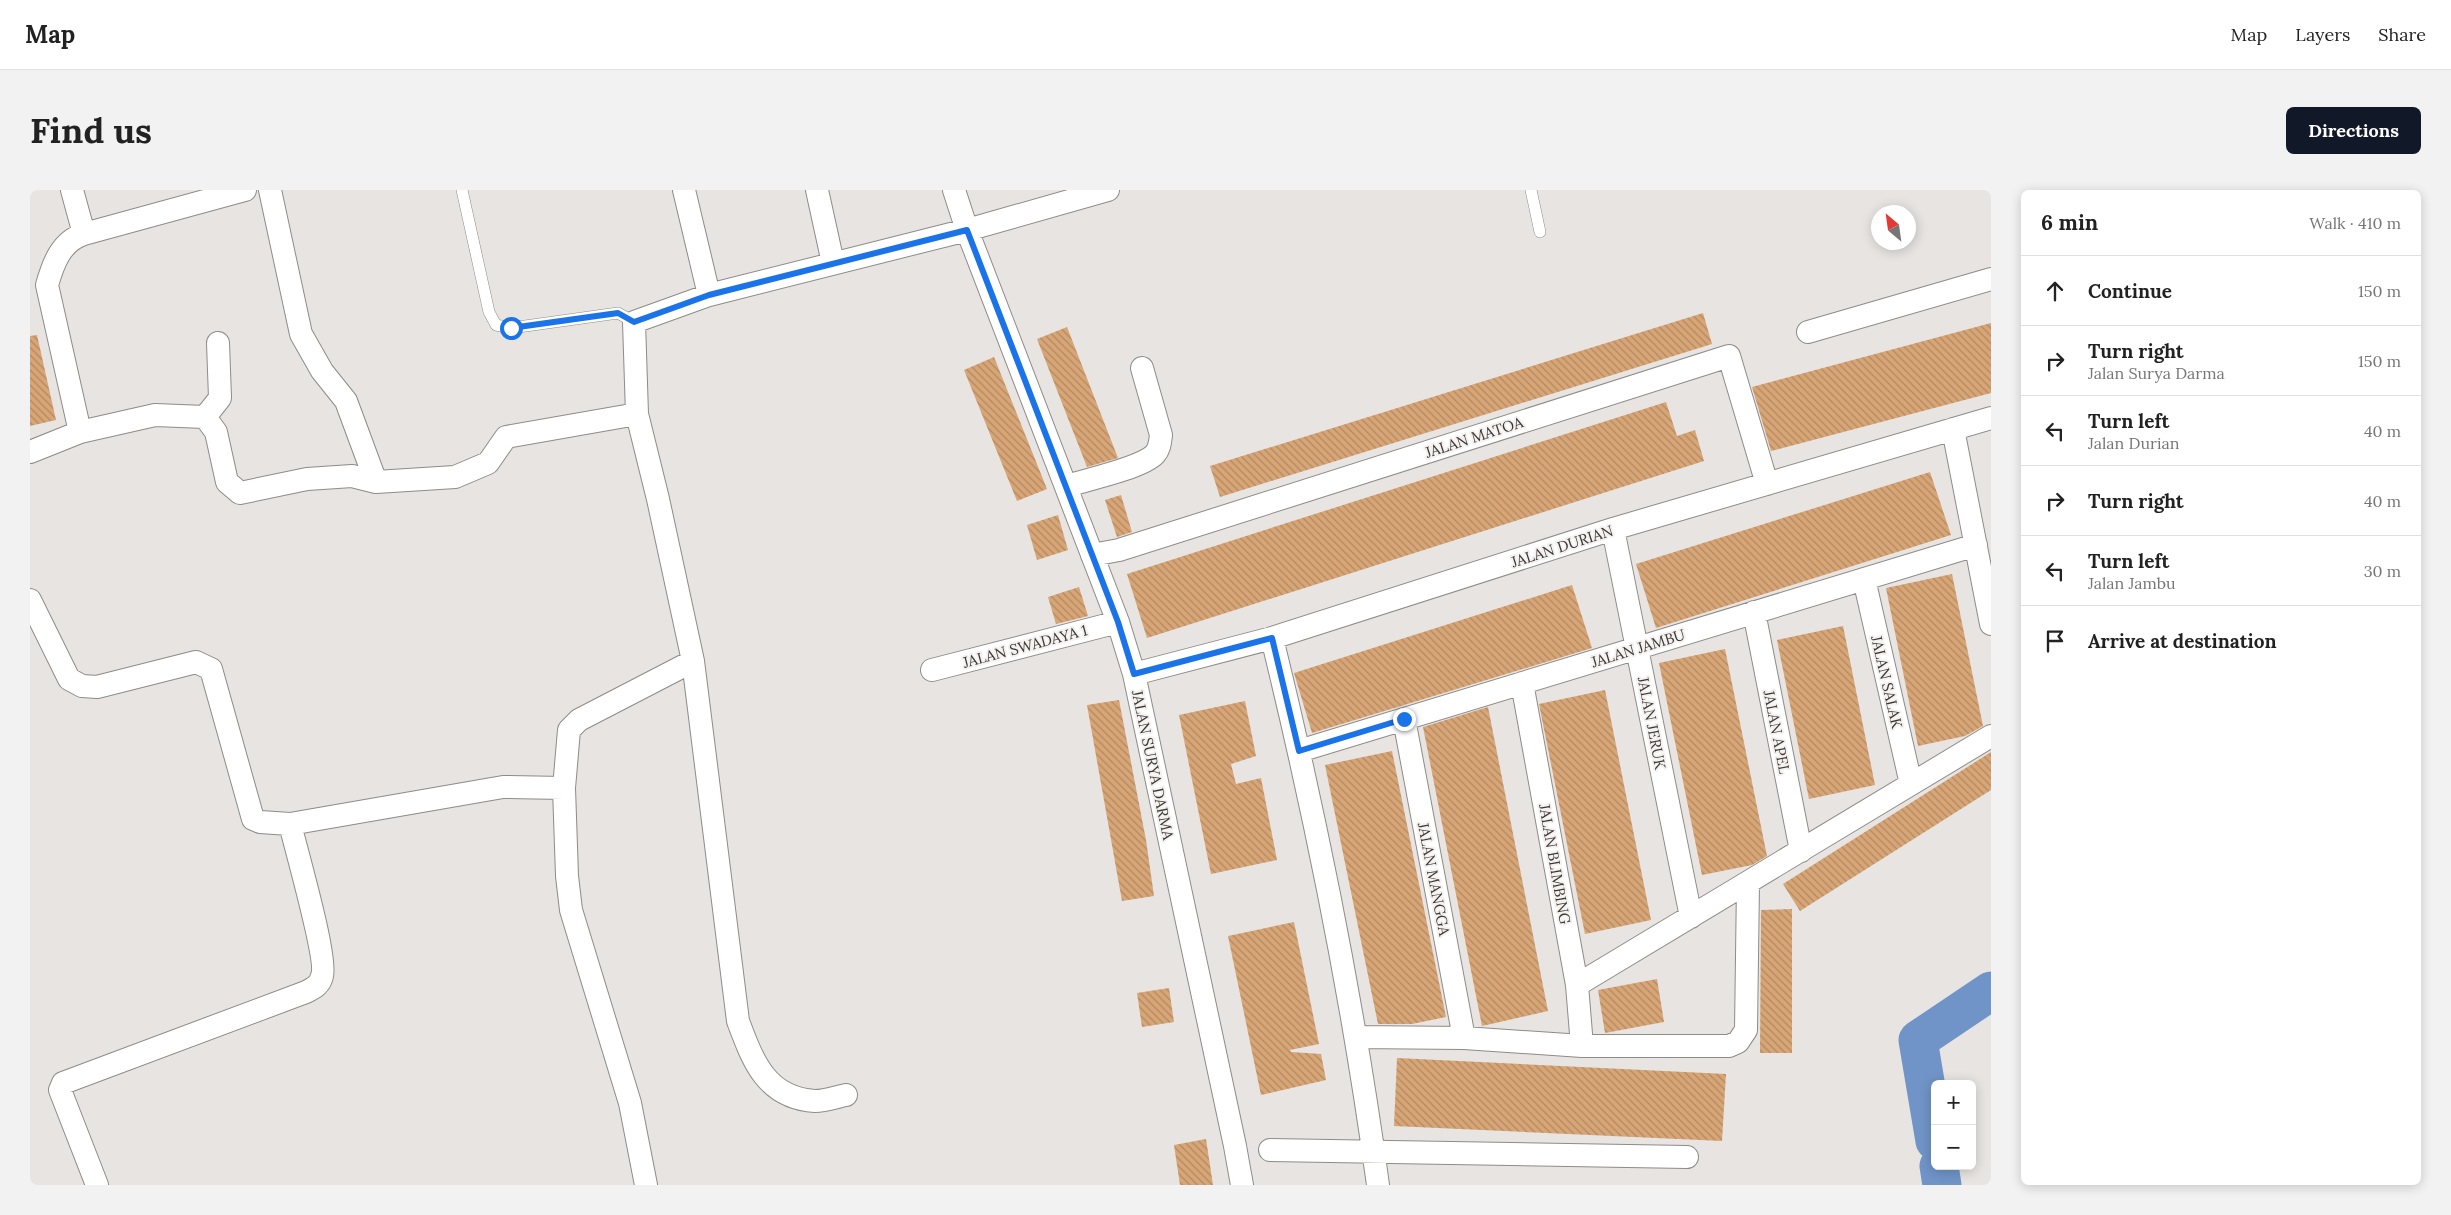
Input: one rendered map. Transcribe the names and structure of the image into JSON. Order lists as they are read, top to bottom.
{
  "streets": {
    "street": [
      "JALAN MATOA",
      "JALAN DURIAN",
      "JALAN SWADAYA 1",
      "JALAN JAMBU",
      "JALAN SALAK",
      "JALAN JERUK",
      "JALAN APEL",
      "JALAN SURYA DARMA",
      "JALAN BLIMBING",
      "JALAN MANGGA"
    ]
  },
  "crossings": [
    ["JALAN MATOA", "JALAN DURIAN"],
    ["JALAN MATOA", "JALAN SURYA DARMA"],
    ["JALAN DURIAN", "JALAN JERUK"],
    ["JALAN DURIAN", "JALAN SURYA DARMA"],
    ["JALAN SWADAYA 1", "JALAN SURYA DARMA"],
    ["JALAN JAMBU", "JALAN SALAK"],
    ["JALAN JAMBU", "JALAN JERUK"],
    ["JALAN JAMBU", "JALAN APEL"],
    ["JALAN JAMBU", "JALAN BLIMBING"],
    ["JALAN JAMBU", "JALAN MANGGA"]
  ],
  "north": "top left",
  "page": {
    "header": "Map",
    "nav": ["Map", "Layers", "Share"],
    "buttons": "Directions",
    "title": "Find us",
    "heading": ["6 min", "Walk · 410 m"],
    "list": [
      ["Continue", "150 m"],
      ["Turn right", "Jalan Surya Darma", "150 m"],
      ["Turn left", "Jalan Durian", "40 m"],
      ["Turn right", "40 m"],
      ["Turn left", "Jalan Jambu", "30 m"],
      "Arrive at destination"
    ],
    "map_buttons": ["+", "−"]
  }
}
